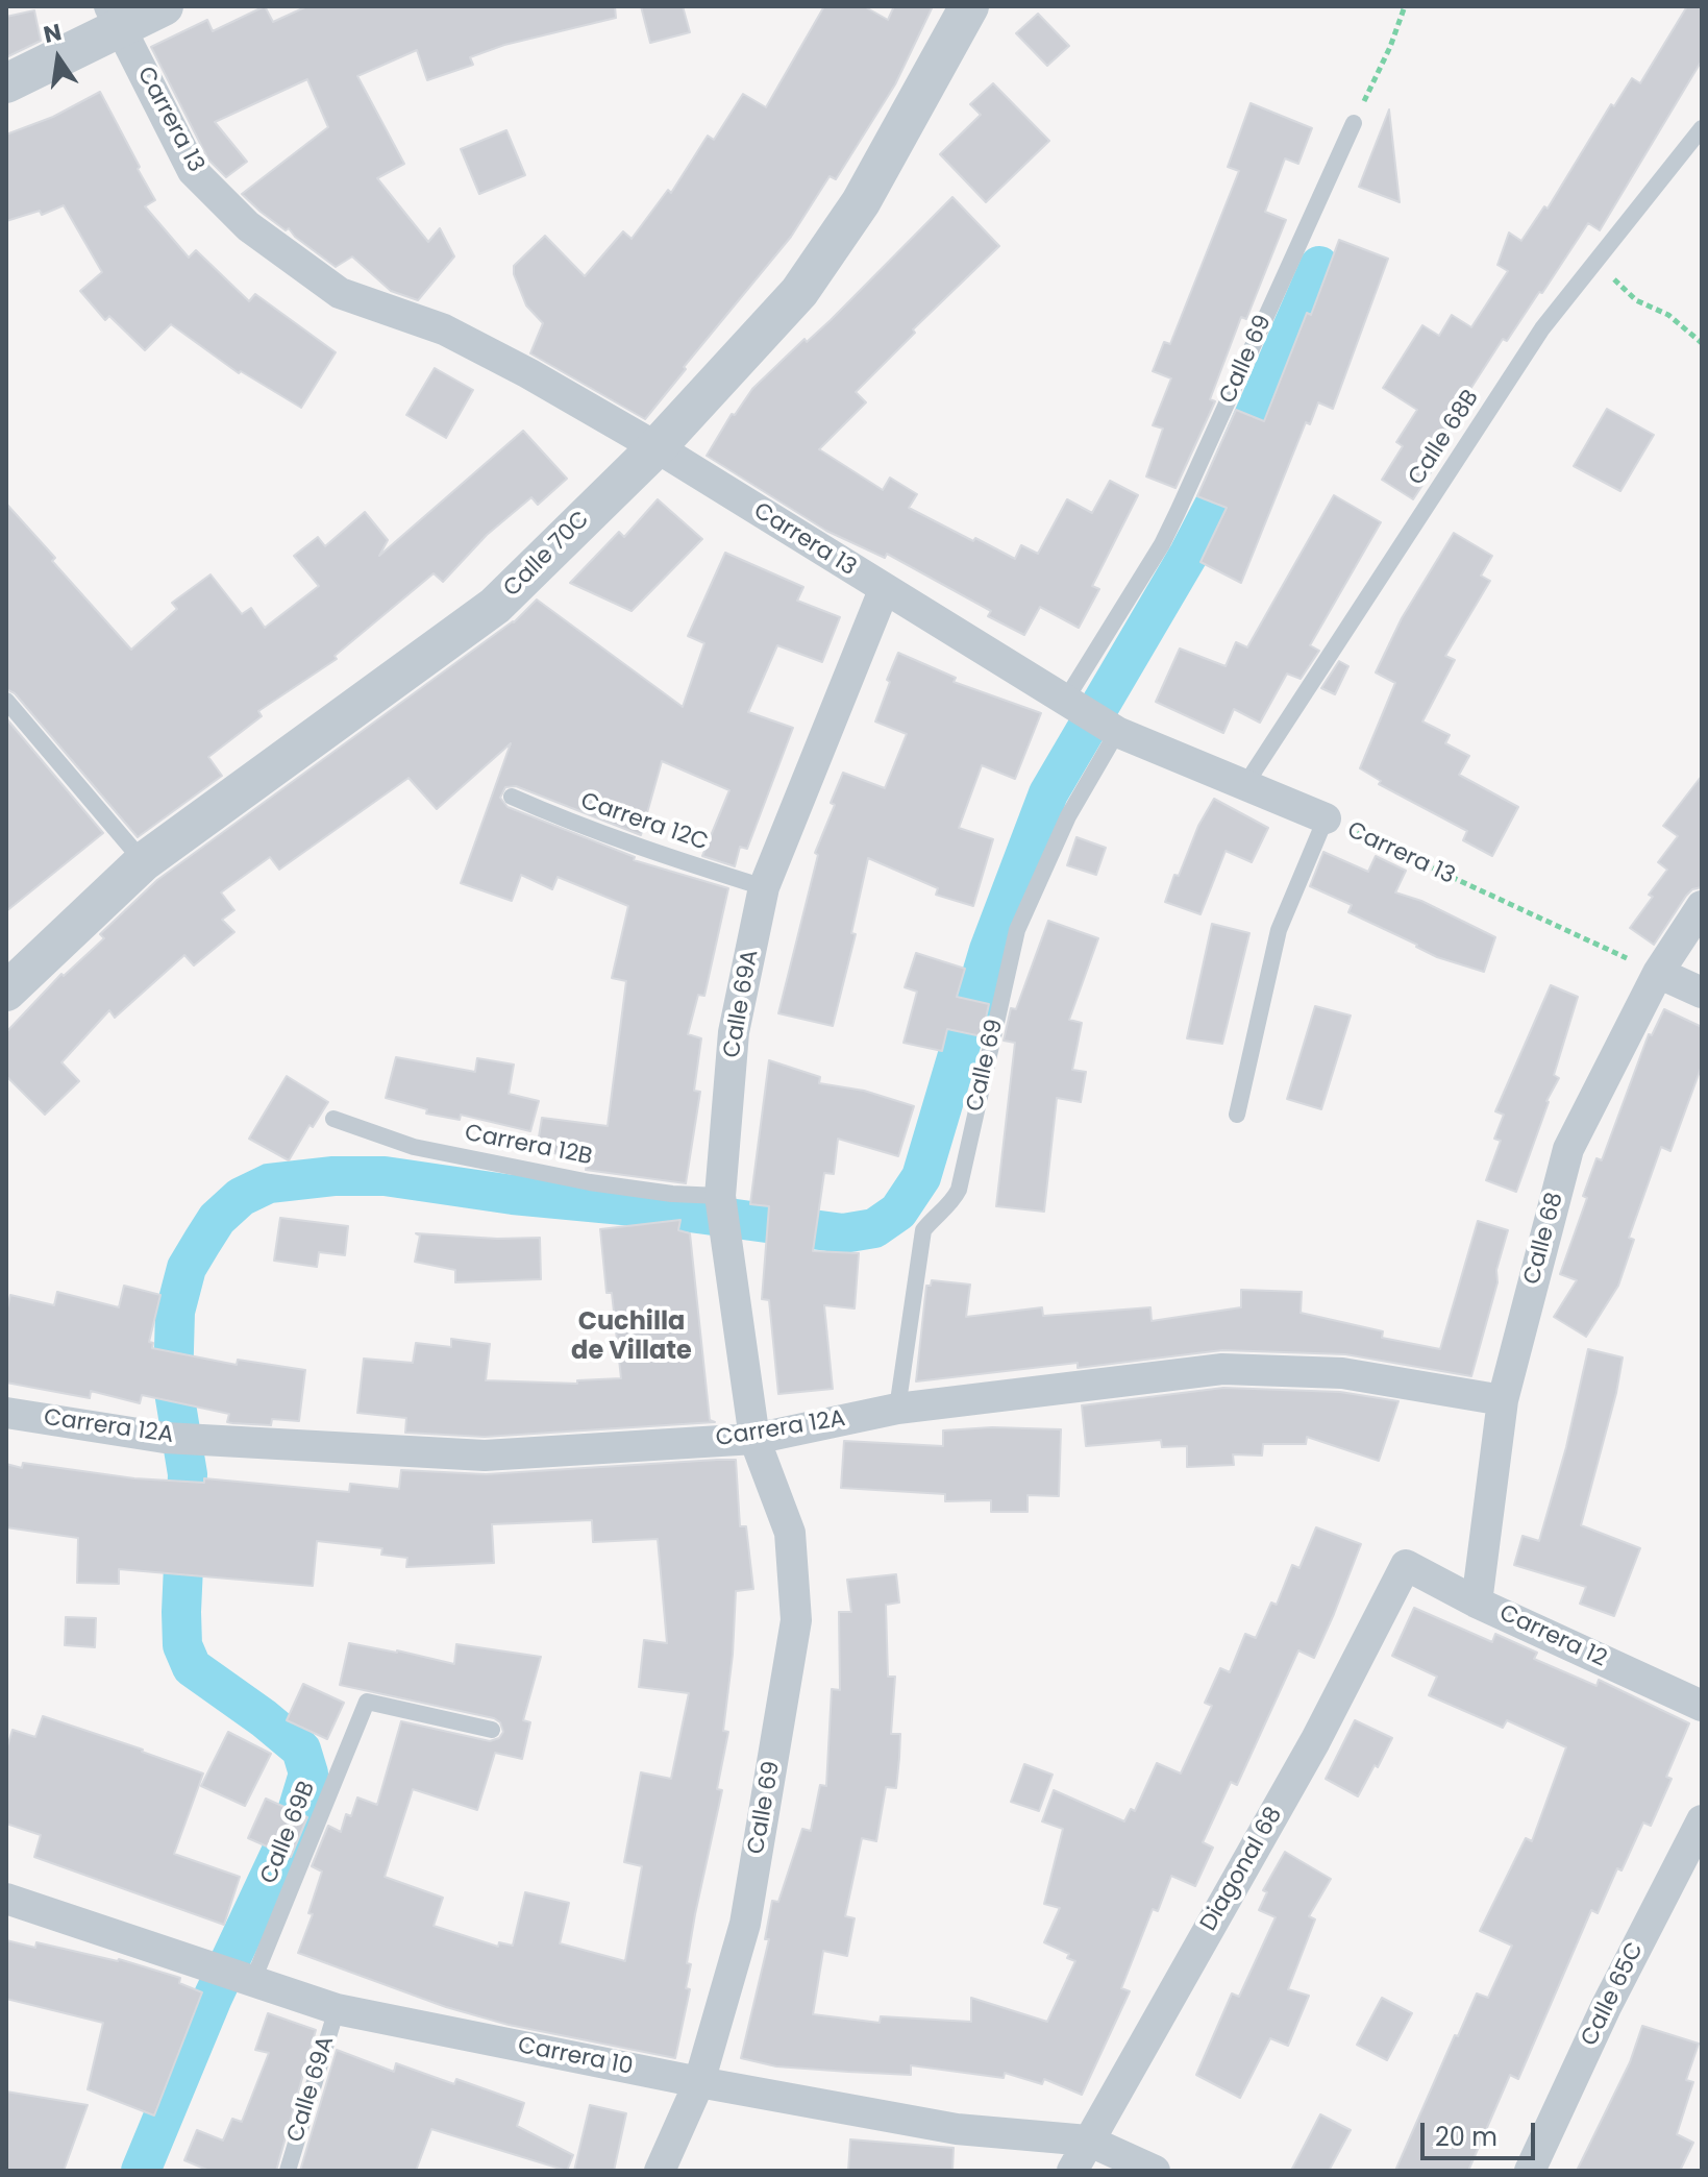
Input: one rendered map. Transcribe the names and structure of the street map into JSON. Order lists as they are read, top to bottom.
{
  "streets": {
    "street": [
      "Carrera 13",
      "Calle 69",
      "Calle 70C",
      "Calle 69A",
      "Calle 68",
      "Carrera 12A",
      "Carrera 12",
      "Diagonal 68",
      "Calle 65C",
      "Carrera 10"
    ],
    "lane": [
      "Calle 68B",
      "Carrera 12C",
      "Carrera 12B",
      "Calle 69B"
    ]
  },
  "crossings": [
    ["Carrera 13", "Calle 69"],
    ["Carrera 13", "Calle 68B"],
    ["Carrera 13", "Calle 70C"],
    ["Carrera 13", "Calle 69A"],
    ["Carrera 13", "Calle 68"],
    ["Calle 69", "Calle 69A"],
    ["Calle 69", "Carrera 12A"],
    ["Calle 69", "Carrera 10"],
    ["Carrera 12C", "Calle 69A"],
    ["Calle 69A", "Carrera 12B"],
    ["Calle 69A", "Carrera 12A"],
    ["Calle 69A", "Carrera 10"],
    ["Calle 68", "Carrera 12A"],
    ["Calle 68", "Carrera 12"],
    ["Carrera 12", "Diagonal 68"],
    ["Calle 69B", "Carrera 10"],
    ["Diagonal 68", "Carrera 10"]
  ],
  "districts": ["Cuchilla de Villate"],
  "scale_bar": "20 m",
  "north": "top"
}
